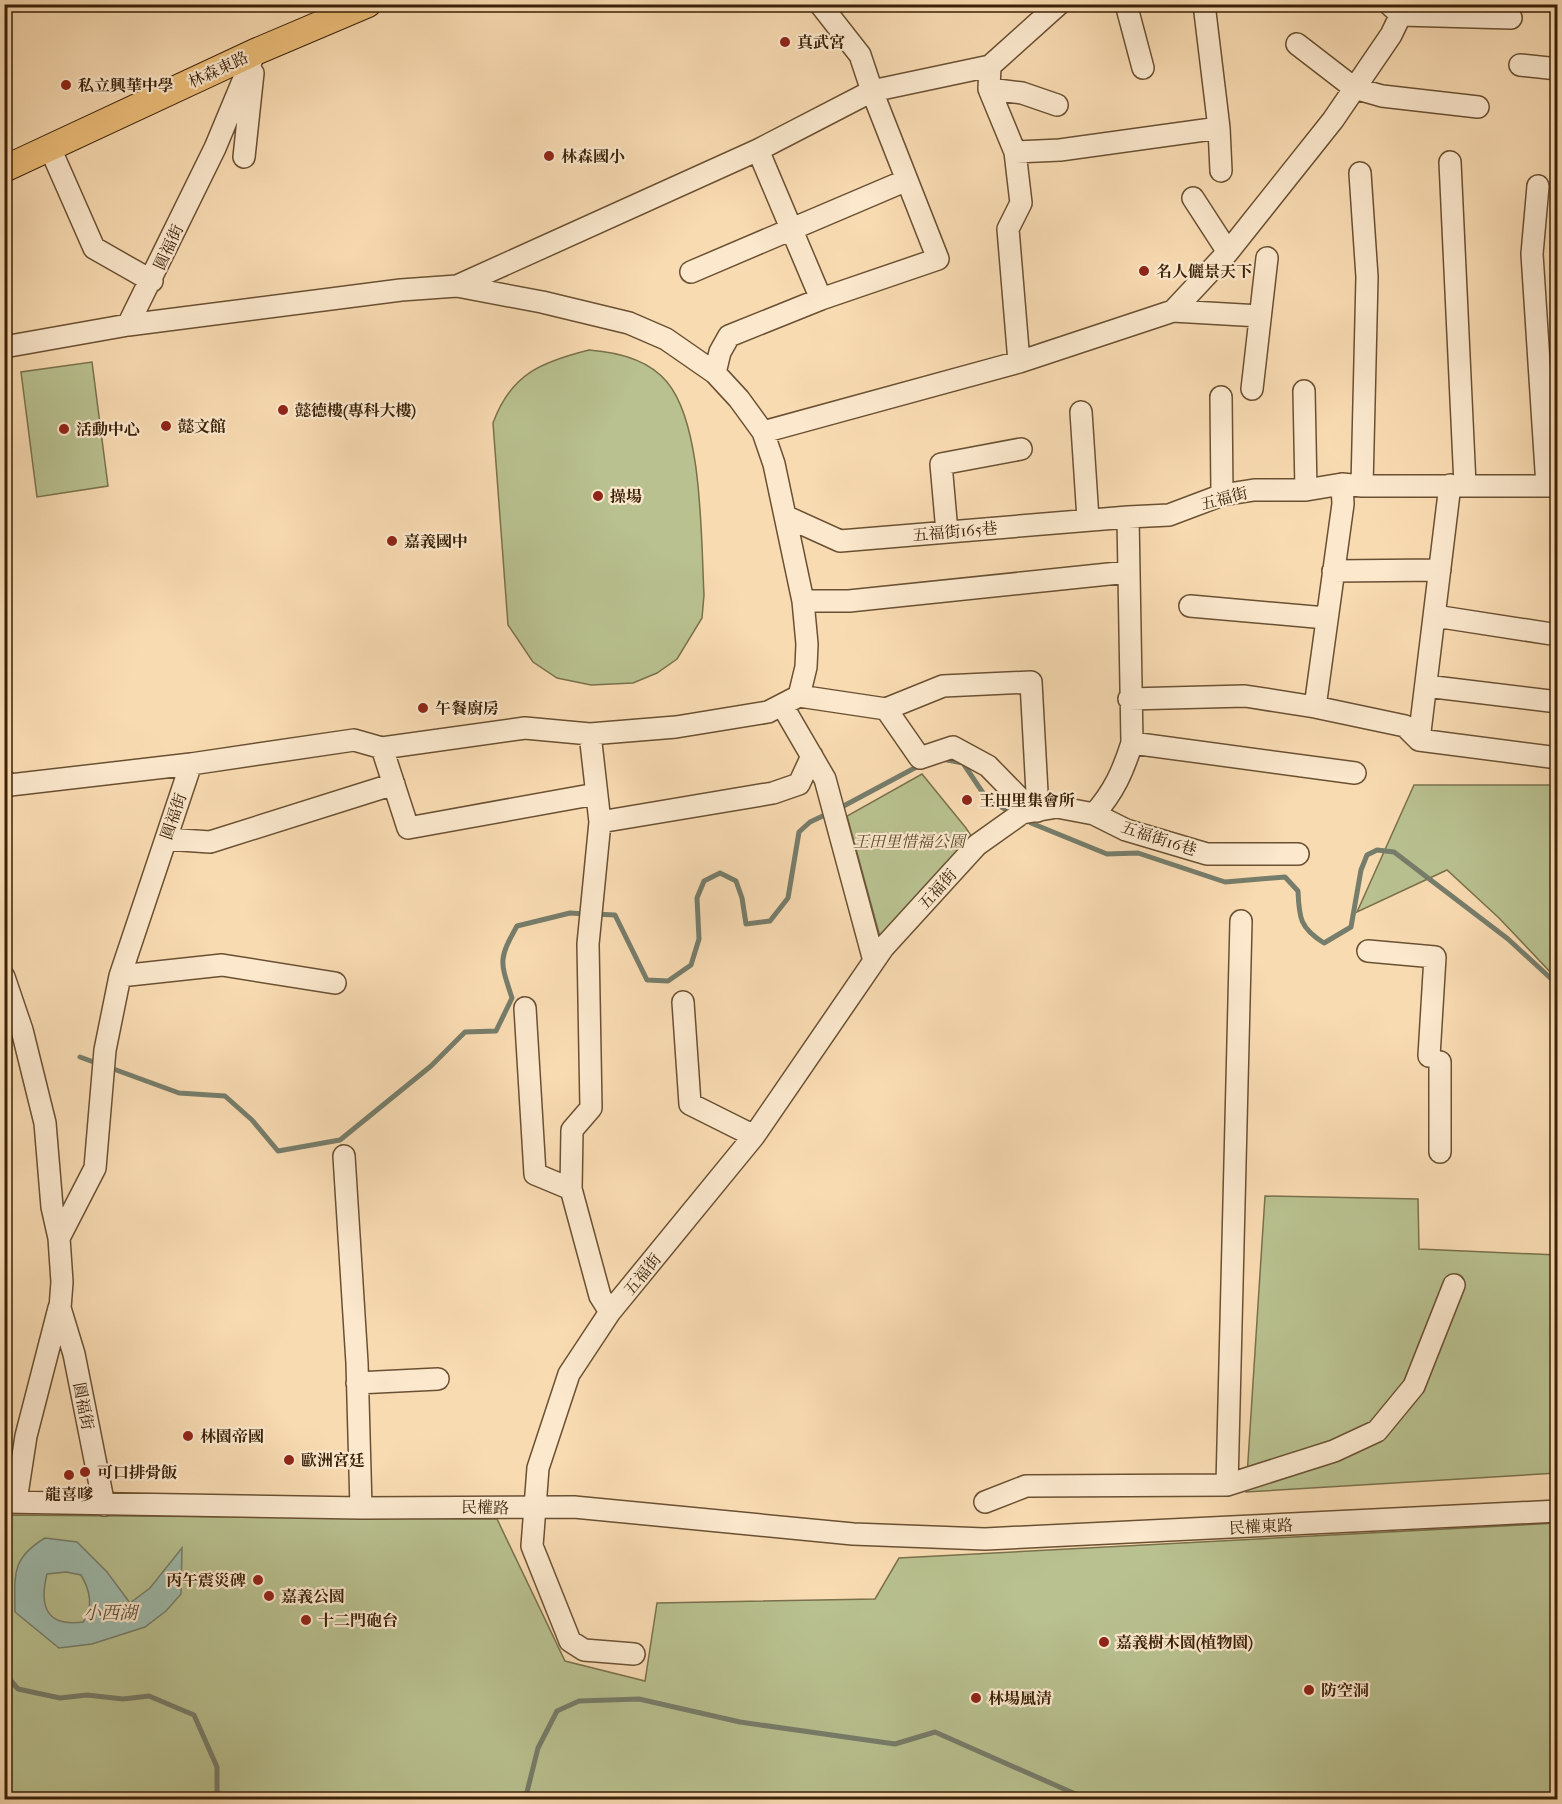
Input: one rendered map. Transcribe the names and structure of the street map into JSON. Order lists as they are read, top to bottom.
{
  "streets": {
    "main road": ["林森東路"],
    "street": [
      "圓福街",
      "五福街",
      "五福街165巷",
      "五福街16巷",
      "民權路",
      "民權東路"
    ]
  },
  "crossings": [
    ["林森東路", "圓福街"],
    ["圓福街", "民權路"],
    ["五福街", "五福街165巷"],
    ["五福街", "五福街16巷"],
    ["五福街", "民權路"],
    ["民權路", "民權東路"]
  ],
  "water": ["小西湖"],
  "parks": ["王田里惜福公園"],
  "places": [
    "真武宮",
    "私立興華中學",
    "林森國小",
    "名人儷景天下",
    "懿德樓(專科大樓)",
    "懿文館",
    "活動中心",
    "操場",
    "嘉義國中",
    "午餐廚房",
    "王田里集會所",
    "林園帝國",
    "歐洲宮廷",
    "可口排骨飯",
    "龍喜嗲",
    "丙午震災碑",
    "嘉義公園",
    "十二門砲台",
    "嘉義樹木園(植物園)",
    "防空洞",
    "林場風清"
  ]
}
